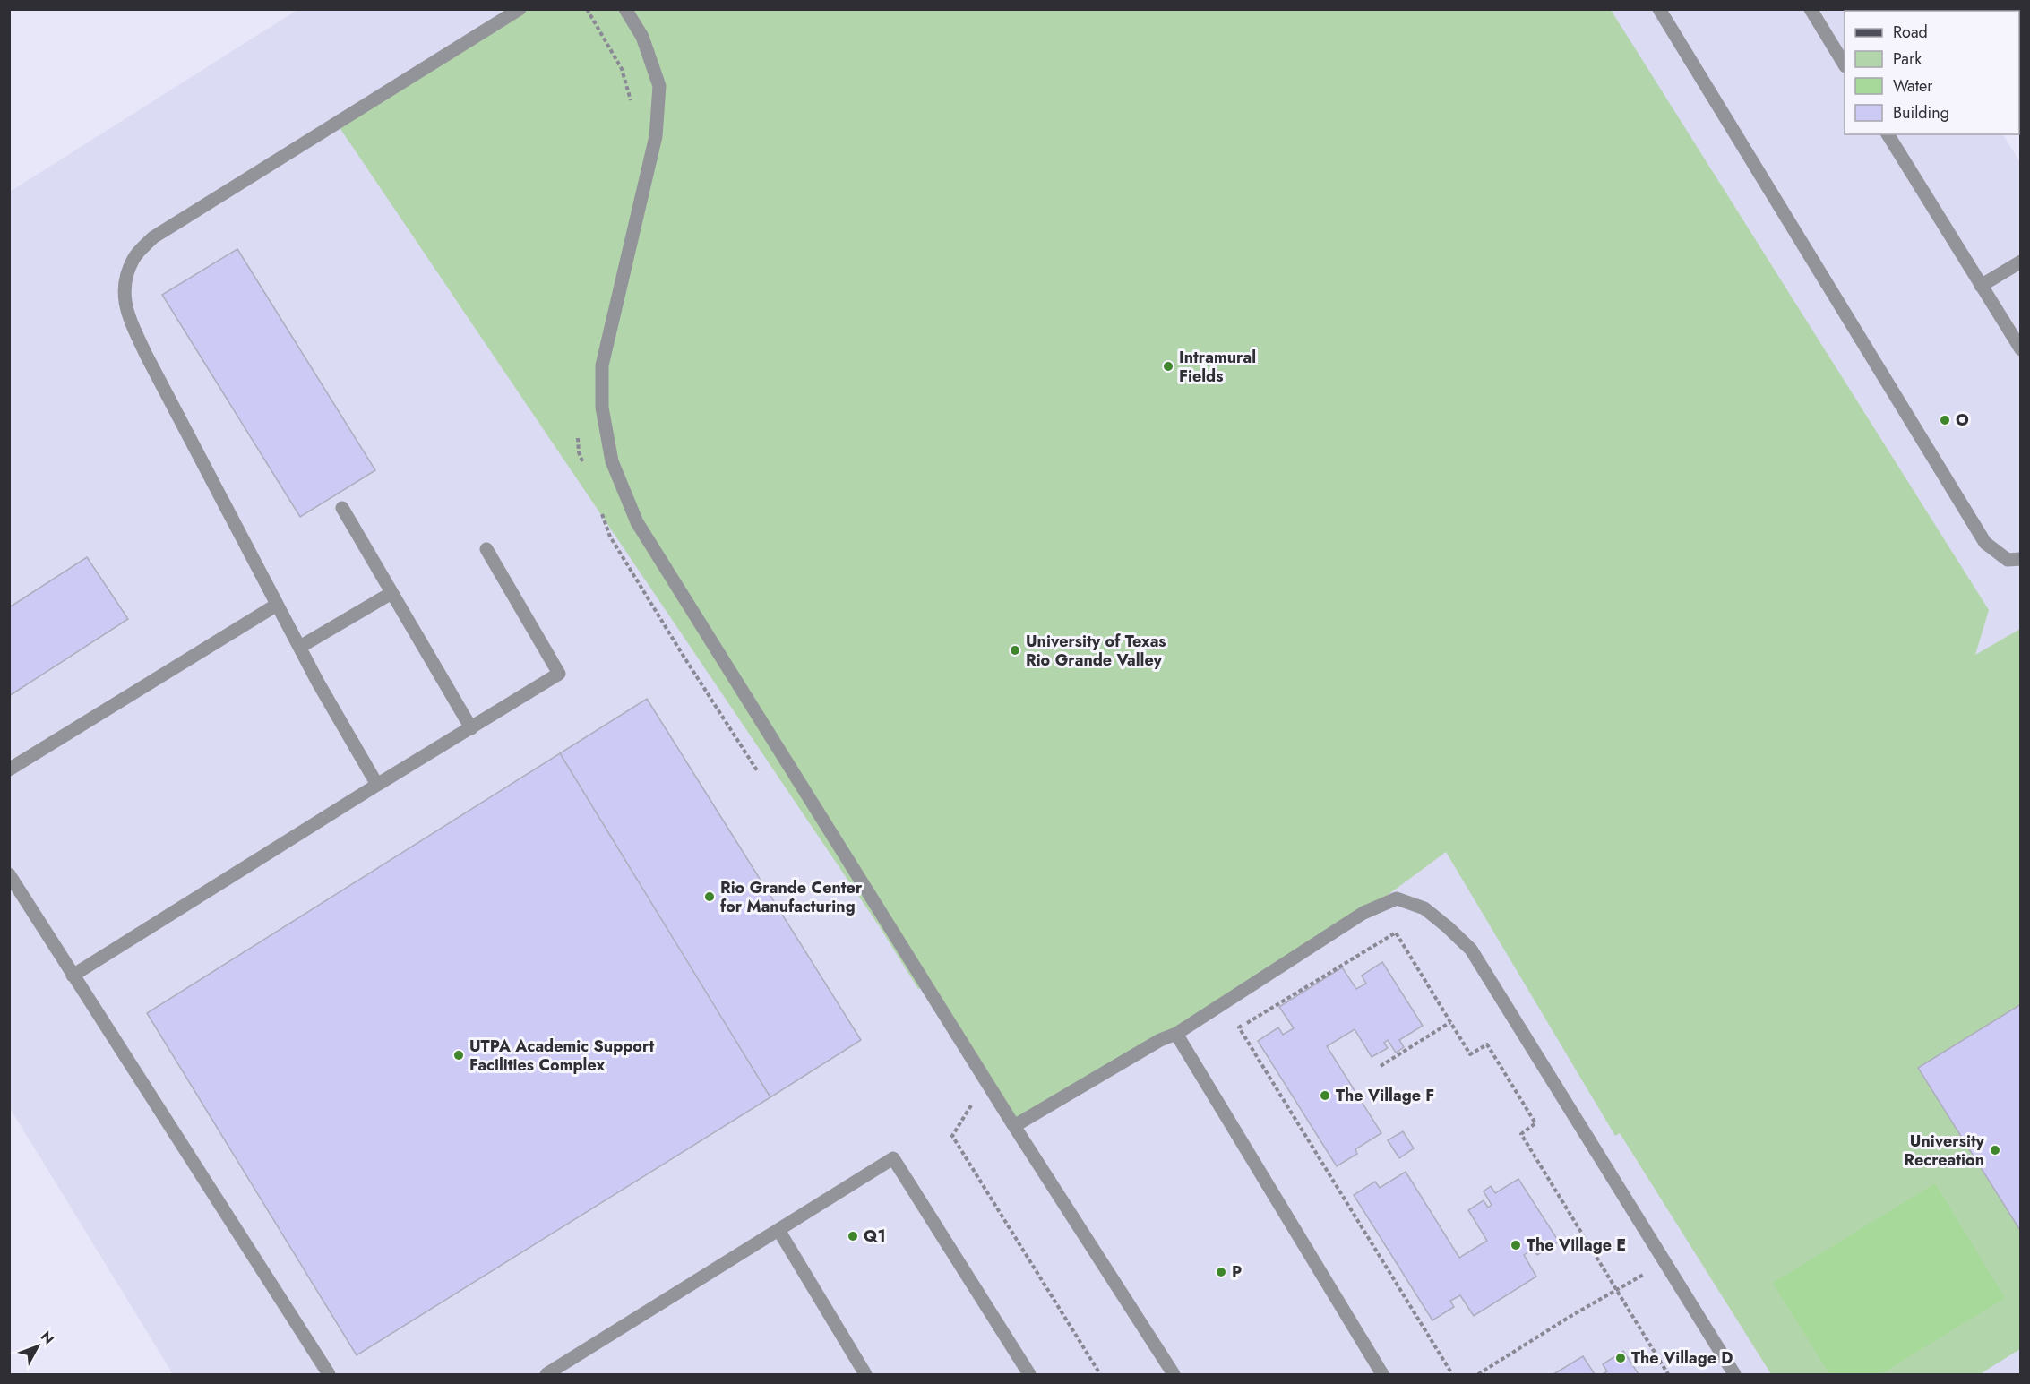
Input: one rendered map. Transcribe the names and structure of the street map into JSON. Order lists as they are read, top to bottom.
{
  "places": [
    "Intramural Fields",
    "O",
    "University of Texas Rio Grande Valley",
    "Rio Grande Center for Manufacturing",
    "UTPA Academic Support Facilities Complex",
    "The Village F",
    "University Recreation",
    "Q1",
    "The Village E",
    "P",
    "The Village D"
  ],
  "legend": [
    "Road",
    "Park",
    "Water",
    "Building"
  ],
  "north": "top right"
}
